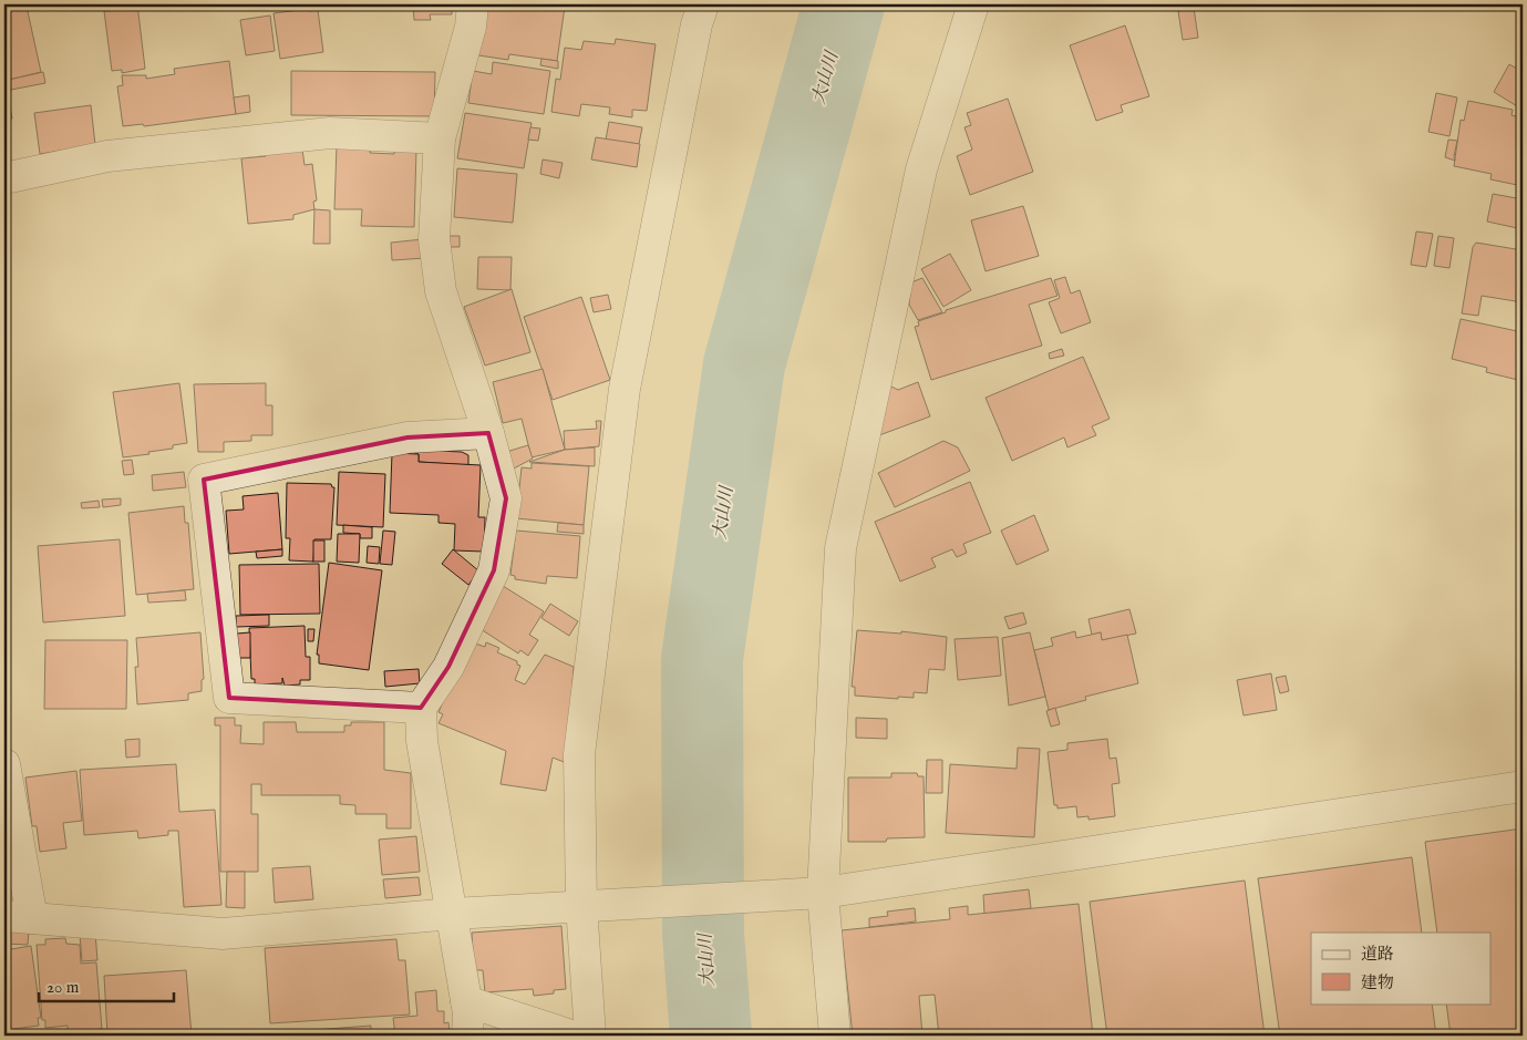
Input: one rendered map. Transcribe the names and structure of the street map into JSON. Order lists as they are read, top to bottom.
{
  "water": ["大山川"],
  "legend": ["道路", "建物"],
  "scale_bar": "20 m"
}
